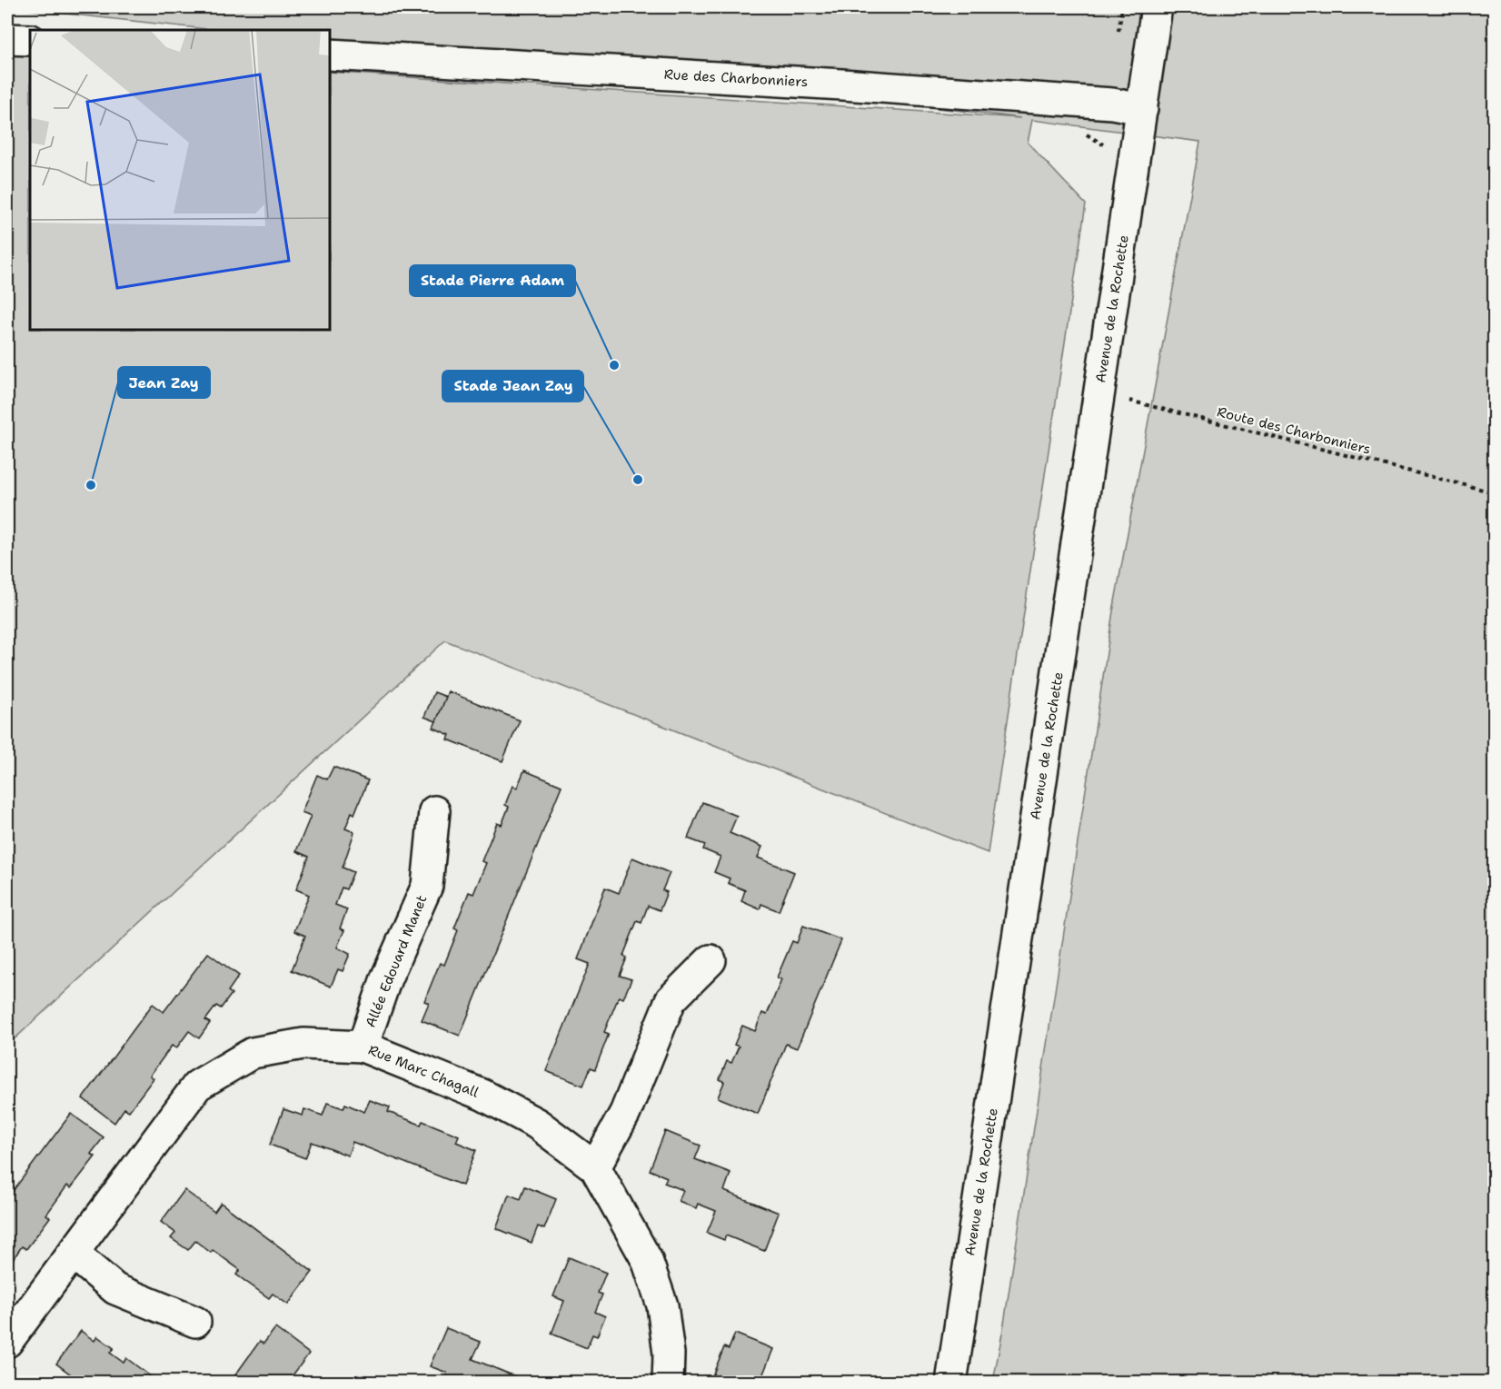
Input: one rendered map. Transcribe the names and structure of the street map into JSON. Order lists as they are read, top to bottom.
{
  "streets": {
    "street": [
      "Rue des Charbonniers",
      "Avenue de la Rochette",
      "Allée Edouard Manet",
      "Rue Marc Chagall"
    ],
    "path": ["Route des Charbonniers"]
  },
  "crossings": [
    ["Rue des Charbonniers", "Avenue de la Rochette"],
    ["Allée Edouard Manet", "Rue Marc Chagall"]
  ],
  "places": ["Stade Pierre Adam", "Stade Jean Zay", "Jean Zay"]
}
